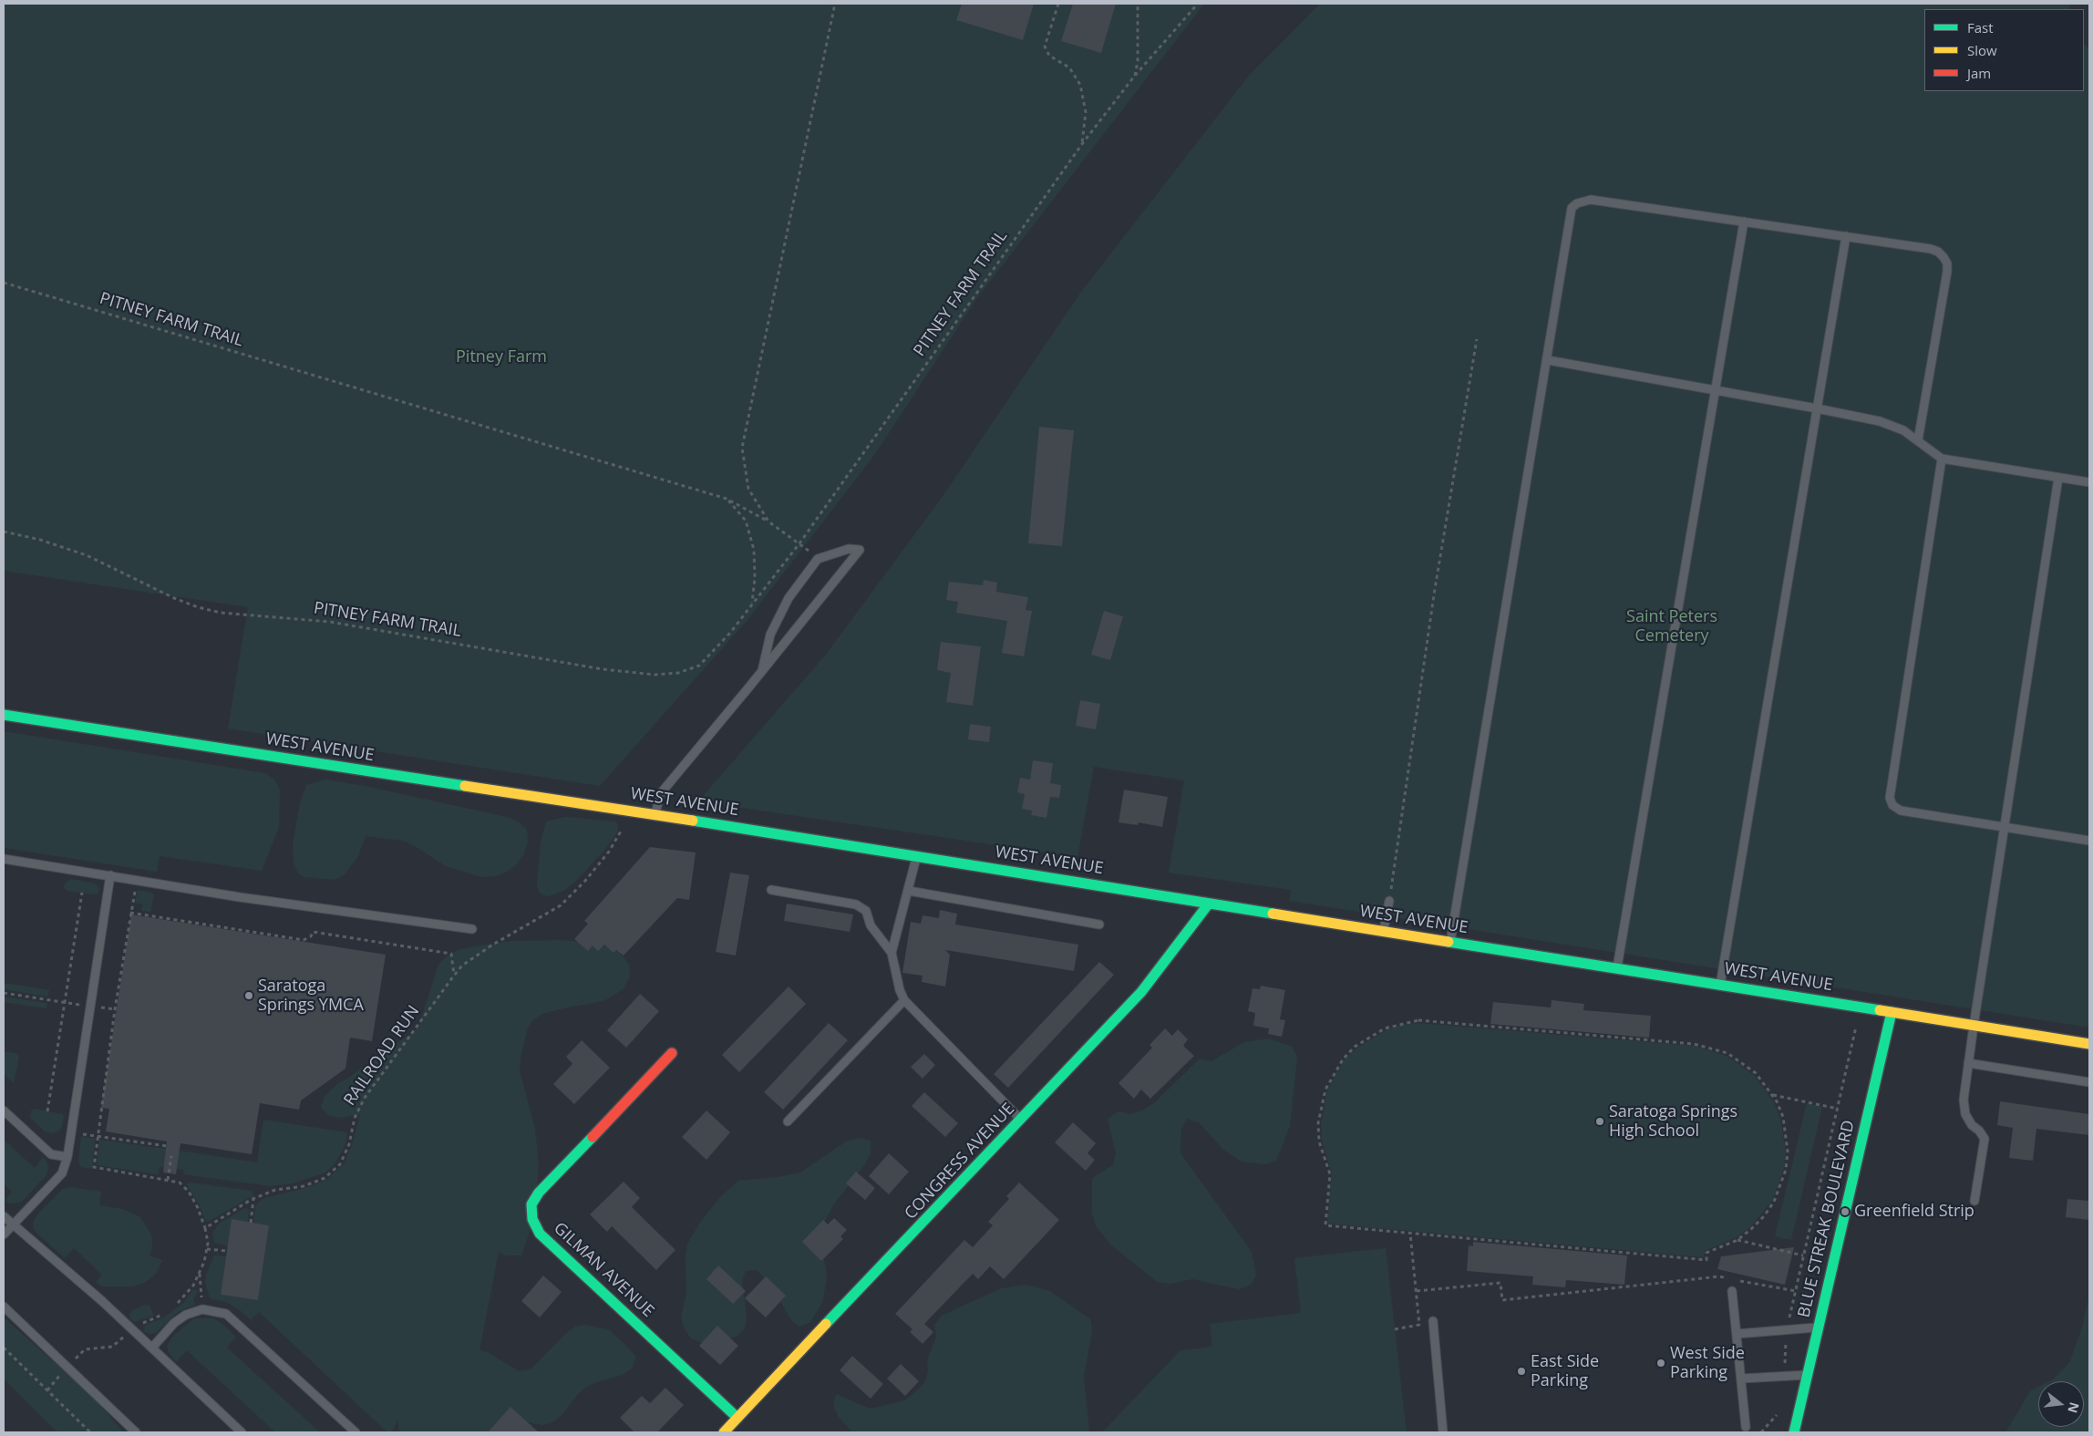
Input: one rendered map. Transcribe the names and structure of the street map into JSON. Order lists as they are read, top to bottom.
{
  "streets": {
    "street": [
      "WEST AVENUE",
      "CONGRESS AVENUE",
      "BLUE STREAK BOULEVARD",
      "GILMAN AVENUE"
    ],
    "path": ["PITNEY FARM TRAIL", "RAILROAD RUN"]
  },
  "crossings": [
    ["WEST AVENUE", "CONGRESS AVENUE"],
    ["WEST AVENUE", "BLUE STREAK BOULEVARD"],
    ["CONGRESS AVENUE", "GILMAN AVENUE"]
  ],
  "parks": ["Pitney Farm", "Saint Peters Cemetery"],
  "places": [
    "Saratoga Springs YMCA",
    "Saratoga Springs High School",
    "Greenfield Strip",
    "West Side Parking",
    "East Side Parking"
  ],
  "legend": ["Fast", "Slow", "Jam"],
  "north": "right"
}
